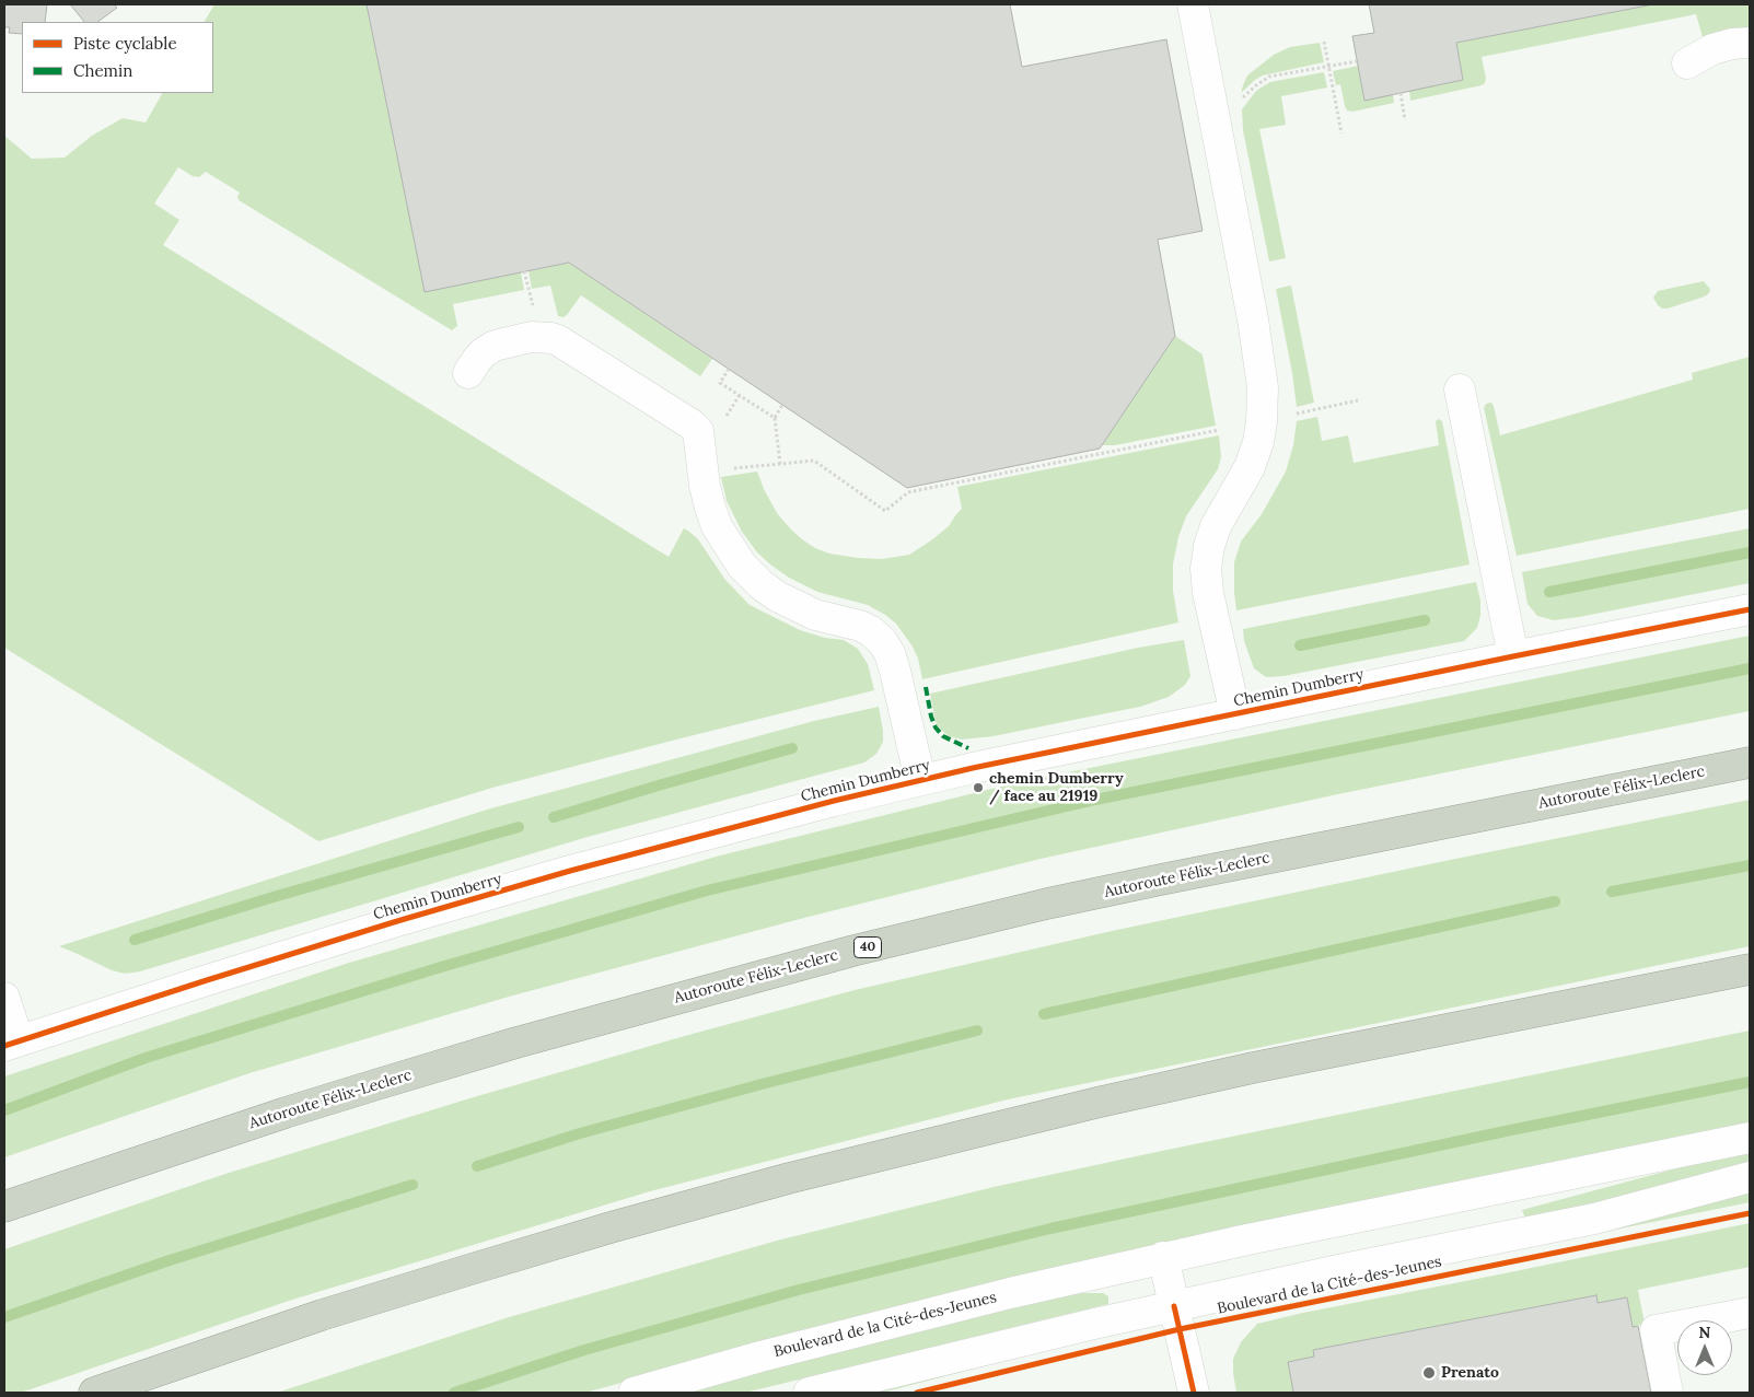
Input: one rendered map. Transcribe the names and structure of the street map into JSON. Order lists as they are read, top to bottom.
{
  "streets": {
    "highway": ["Autoroute Félix-Leclerc", "40"],
    "street": ["Chemin Dumberry", "Boulevard de la Cité-des-Jeunes"]
  },
  "places": ["chemin Dumberry / face au 21919", "Prenato"],
  "legend": ["Piste cyclable", "Chemin"],
  "north": "top"
}
